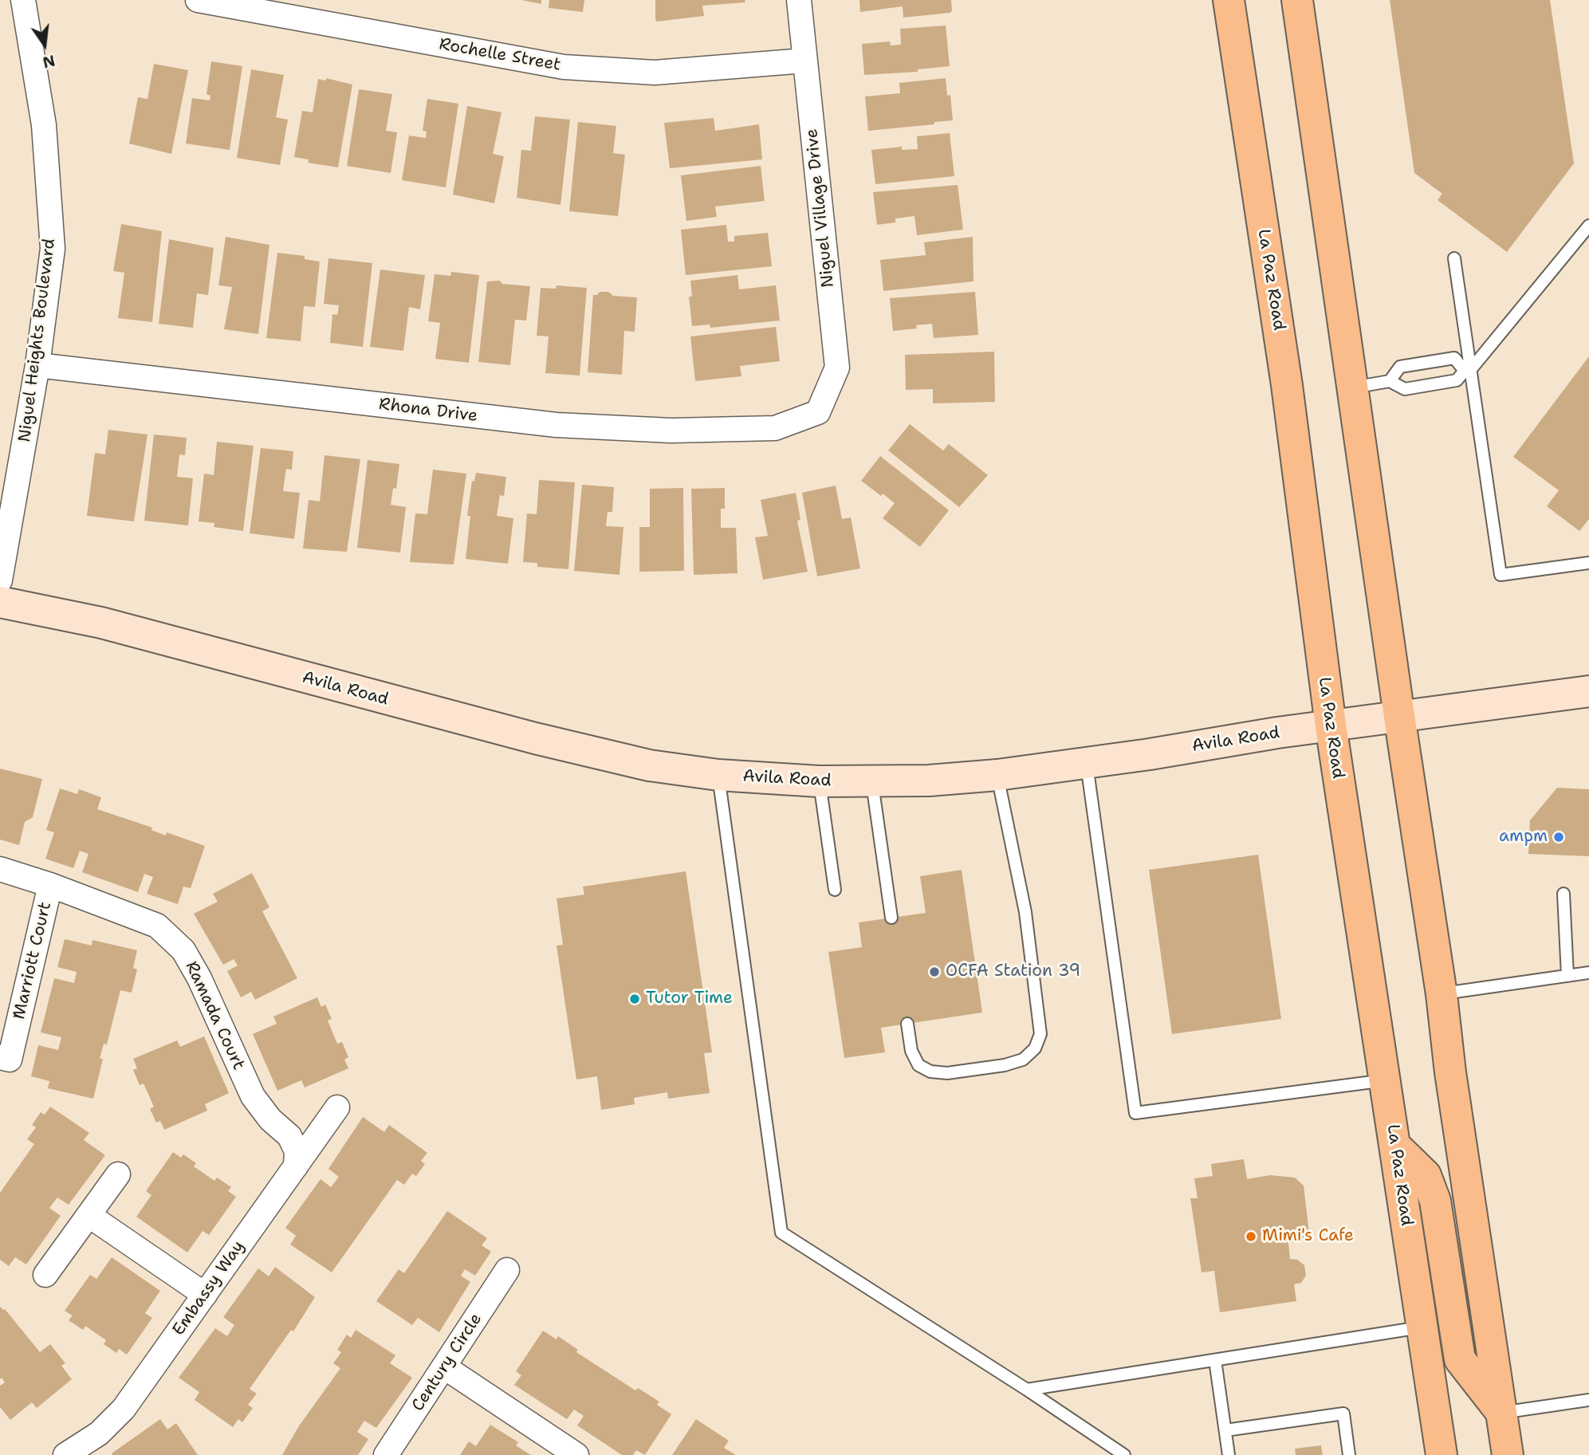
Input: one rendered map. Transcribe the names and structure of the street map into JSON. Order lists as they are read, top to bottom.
{
  "streets": {
    "main road": ["La Paz Road", "Avila Road"],
    "street": [
      "Rochelle Street",
      "Niguel Village Drive",
      "Niguel Heights Boulevard",
      "Rhona Drive",
      "Marriott Court",
      "Ramada Court",
      "Embassy Way",
      "Century Circle"
    ]
  },
  "crossings": [
    ["Rochelle Street", "Niguel Village Drive"],
    ["Niguel Village Drive", "Rhona Drive"],
    ["La Paz Road", "Avila Road"],
    ["Niguel Heights Boulevard", "Rhona Drive"],
    ["Marriott Court", "Ramada Court"],
    ["Ramada Court", "Embassy Way"]
  ],
  "places": [
    "ampm",
    "OCFA Station 39",
    "Tutor Time",
    "Mimi's Cafe"
  ],
  "north": "bottom"
}
